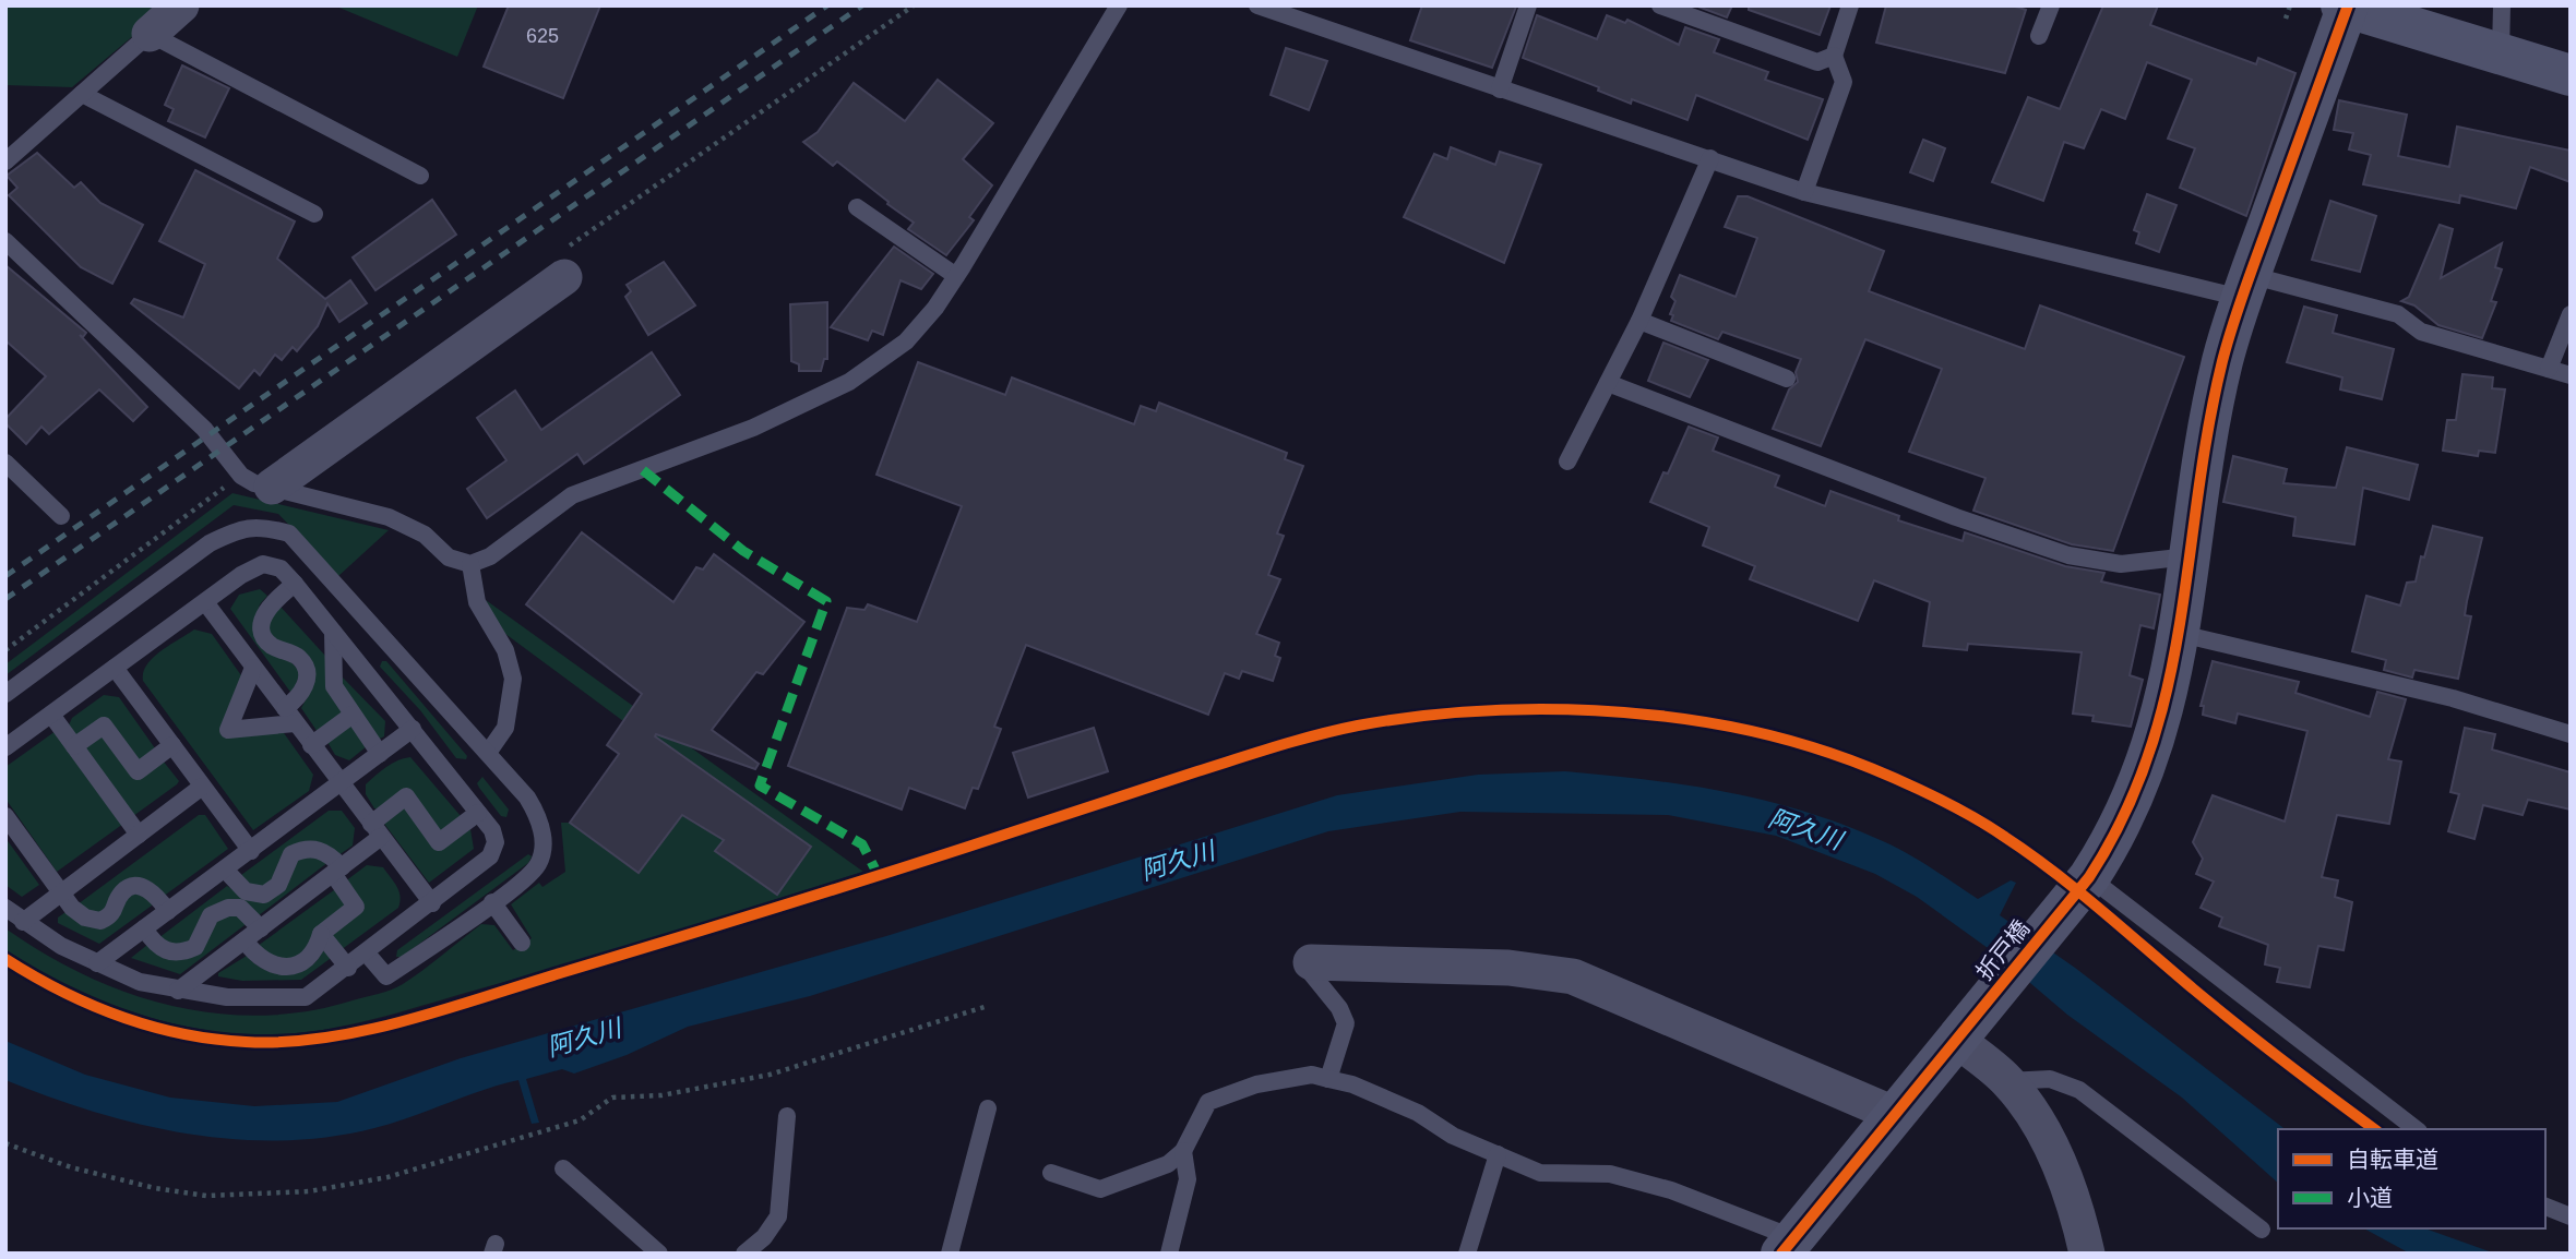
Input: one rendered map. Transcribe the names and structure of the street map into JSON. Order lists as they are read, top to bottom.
{
  "streets": {
    "street": ["折戸橋"]
  },
  "water": ["阿久川"],
  "house_numbers": ["625"],
  "legend": ["自転車道", "小道"]
}
